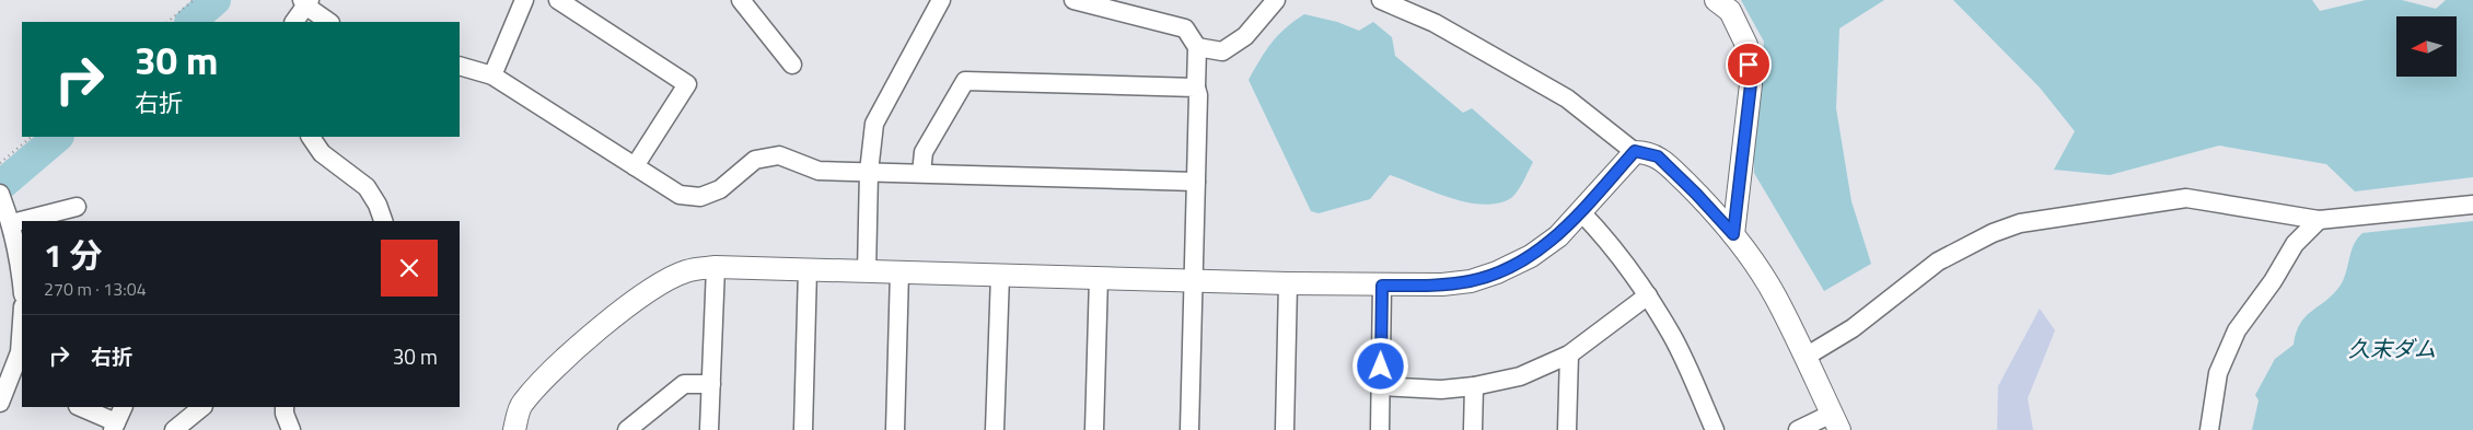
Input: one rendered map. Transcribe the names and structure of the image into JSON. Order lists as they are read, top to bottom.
{
  "water": ["久末ダム"],
  "north": "left",
  "page": {
    "turn": ["30 m", "右折"],
    "heading": ["1 分", "270 m · 13:04"],
    "list": [
      {
        "name": "右折",
        "value": "30 m"
      }
    ]
  }
}
